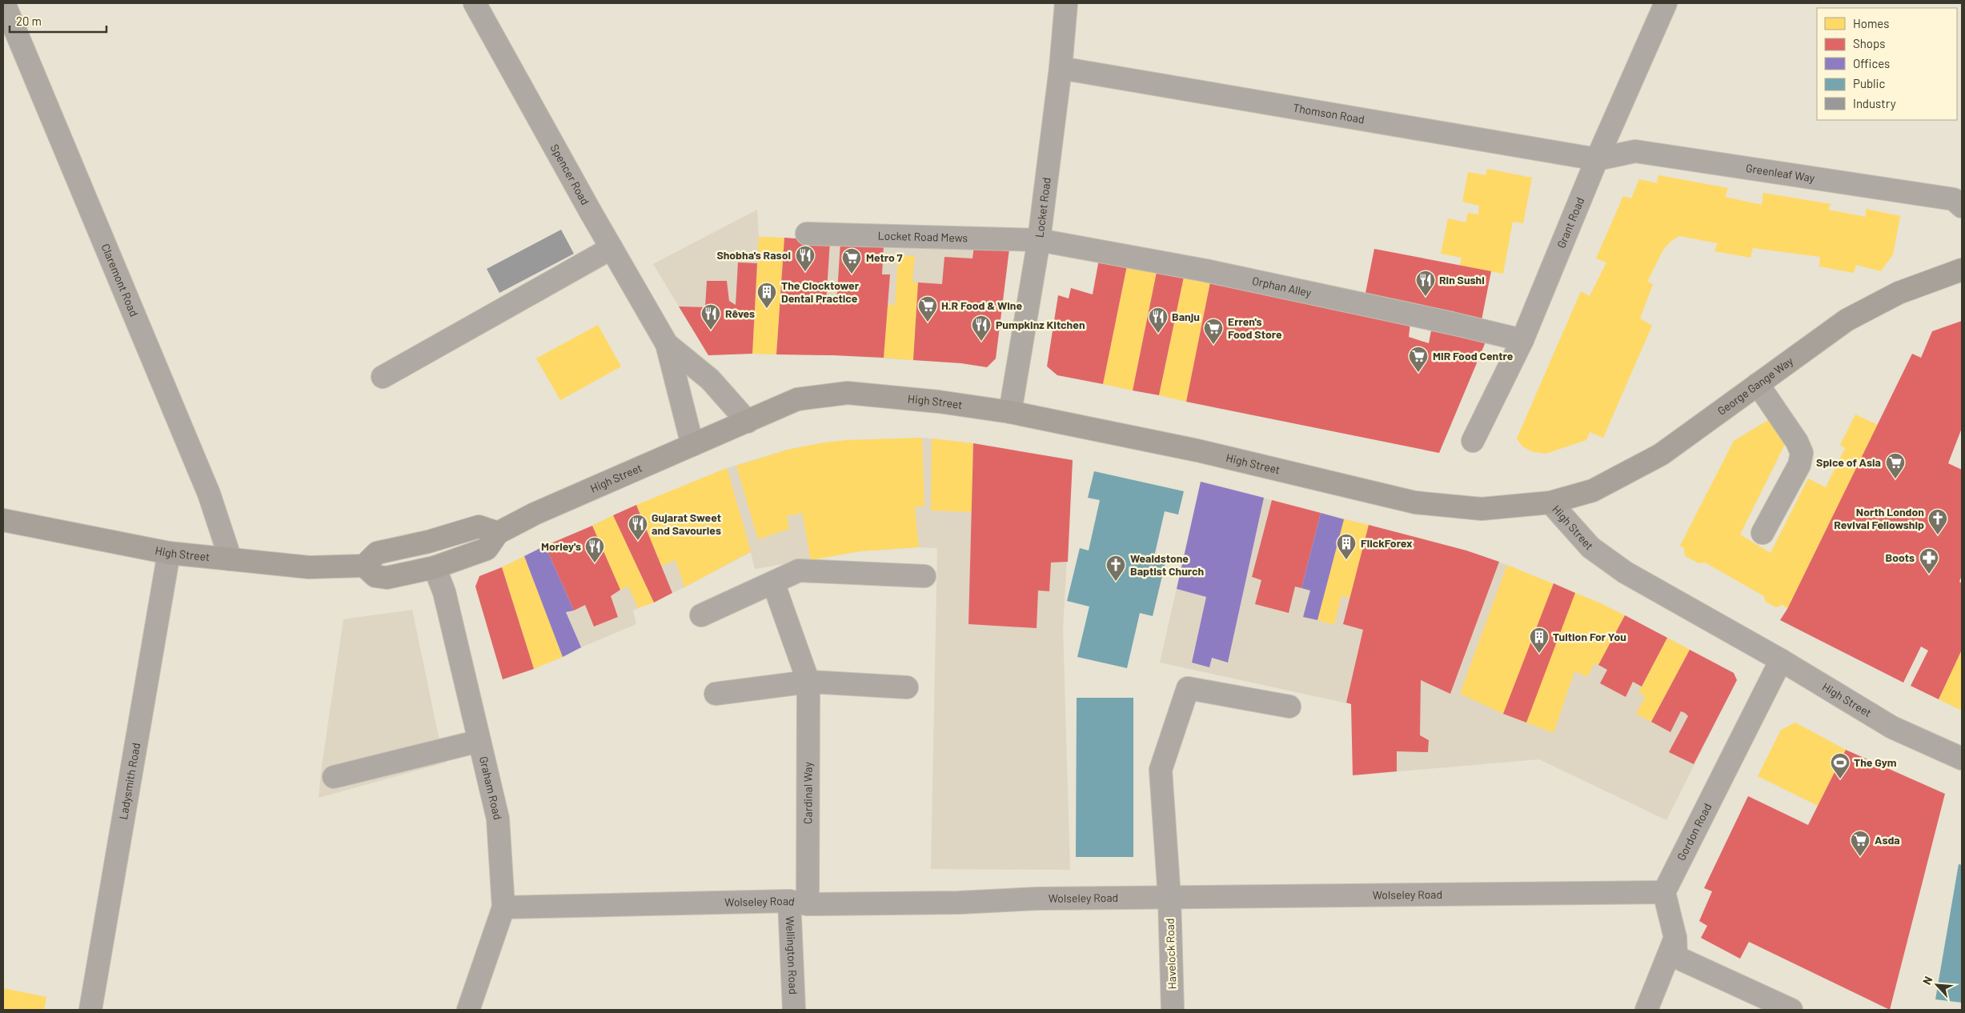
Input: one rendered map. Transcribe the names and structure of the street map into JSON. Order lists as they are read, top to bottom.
{
  "streets": {
    "main road": ["George Gange Way", "High Street"],
    "street": [
      "Thomson Road",
      "Greenleaf Way",
      "Spencer Road",
      "Locket Road",
      "Grant Road",
      "Locket Road Mews",
      "Claremont Road",
      "Orphan Alley",
      "Ladysmith Road",
      "Graham Road",
      "Cardinal Way",
      "Gordon Road",
      "Wolseley Road",
      "Havelock Road",
      "Wellington Road"
    ]
  },
  "crossings": [
    ["Thomson Road", "Greenleaf Way"],
    ["Thomson Road", "Locket Road"],
    ["Thomson Road", "Grant Road"],
    ["Greenleaf Way", "Grant Road"],
    ["Spencer Road", "High Street"],
    ["Locket Road", "Locket Road Mews"],
    ["Locket Road", "Orphan Alley"],
    ["Locket Road", "High Street"],
    ["Grant Road", "Orphan Alley"],
    ["Locket Road Mews", "Orphan Alley"],
    ["Claremont Road", "High Street"],
    ["George Gange Way", "High Street"],
    ["High Street", "Ladysmith Road"],
    ["High Street", "Graham Road"],
    ["High Street", "Gordon Road"],
    ["Graham Road", "Wolseley Road"],
    ["Cardinal Way", "Wolseley Road"],
    ["Cardinal Way", "Wellington Road"],
    ["Gordon Road", "Wolseley Road"],
    ["Wolseley Road", "Havelock Road"],
    ["Wolseley Road", "Wellington Road"]
  ],
  "places": {
    "restaurant": [
      "Shobha's Rasoi",
      "Rin Sushi",
      "Rêves",
      "Banju",
      "Pumpkinz Kitchen",
      "Gujarat Sweet and Savouries",
      "Morley's"
    ],
    "supermarket": [
      "Metro 7",
      "H.R Food & Wine",
      "Erren's Food Store",
      "MIR Food Centre",
      "Spice of Asia",
      "Asda"
    ],
    "building": ["The Clocktower Dental Practice", "FlickForex", "Tuition For You"],
    "church": ["North London Revival Fellowship", "Wealdstone Baptist Church"],
    "pharmacy": ["Boots"],
    "sports": ["The Gym"]
  },
  "legend": [
    "Homes",
    "Shops",
    "Offices",
    "Public",
    "Industry"
  ],
  "scale_bar": "20 m",
  "north": "top left"
}
